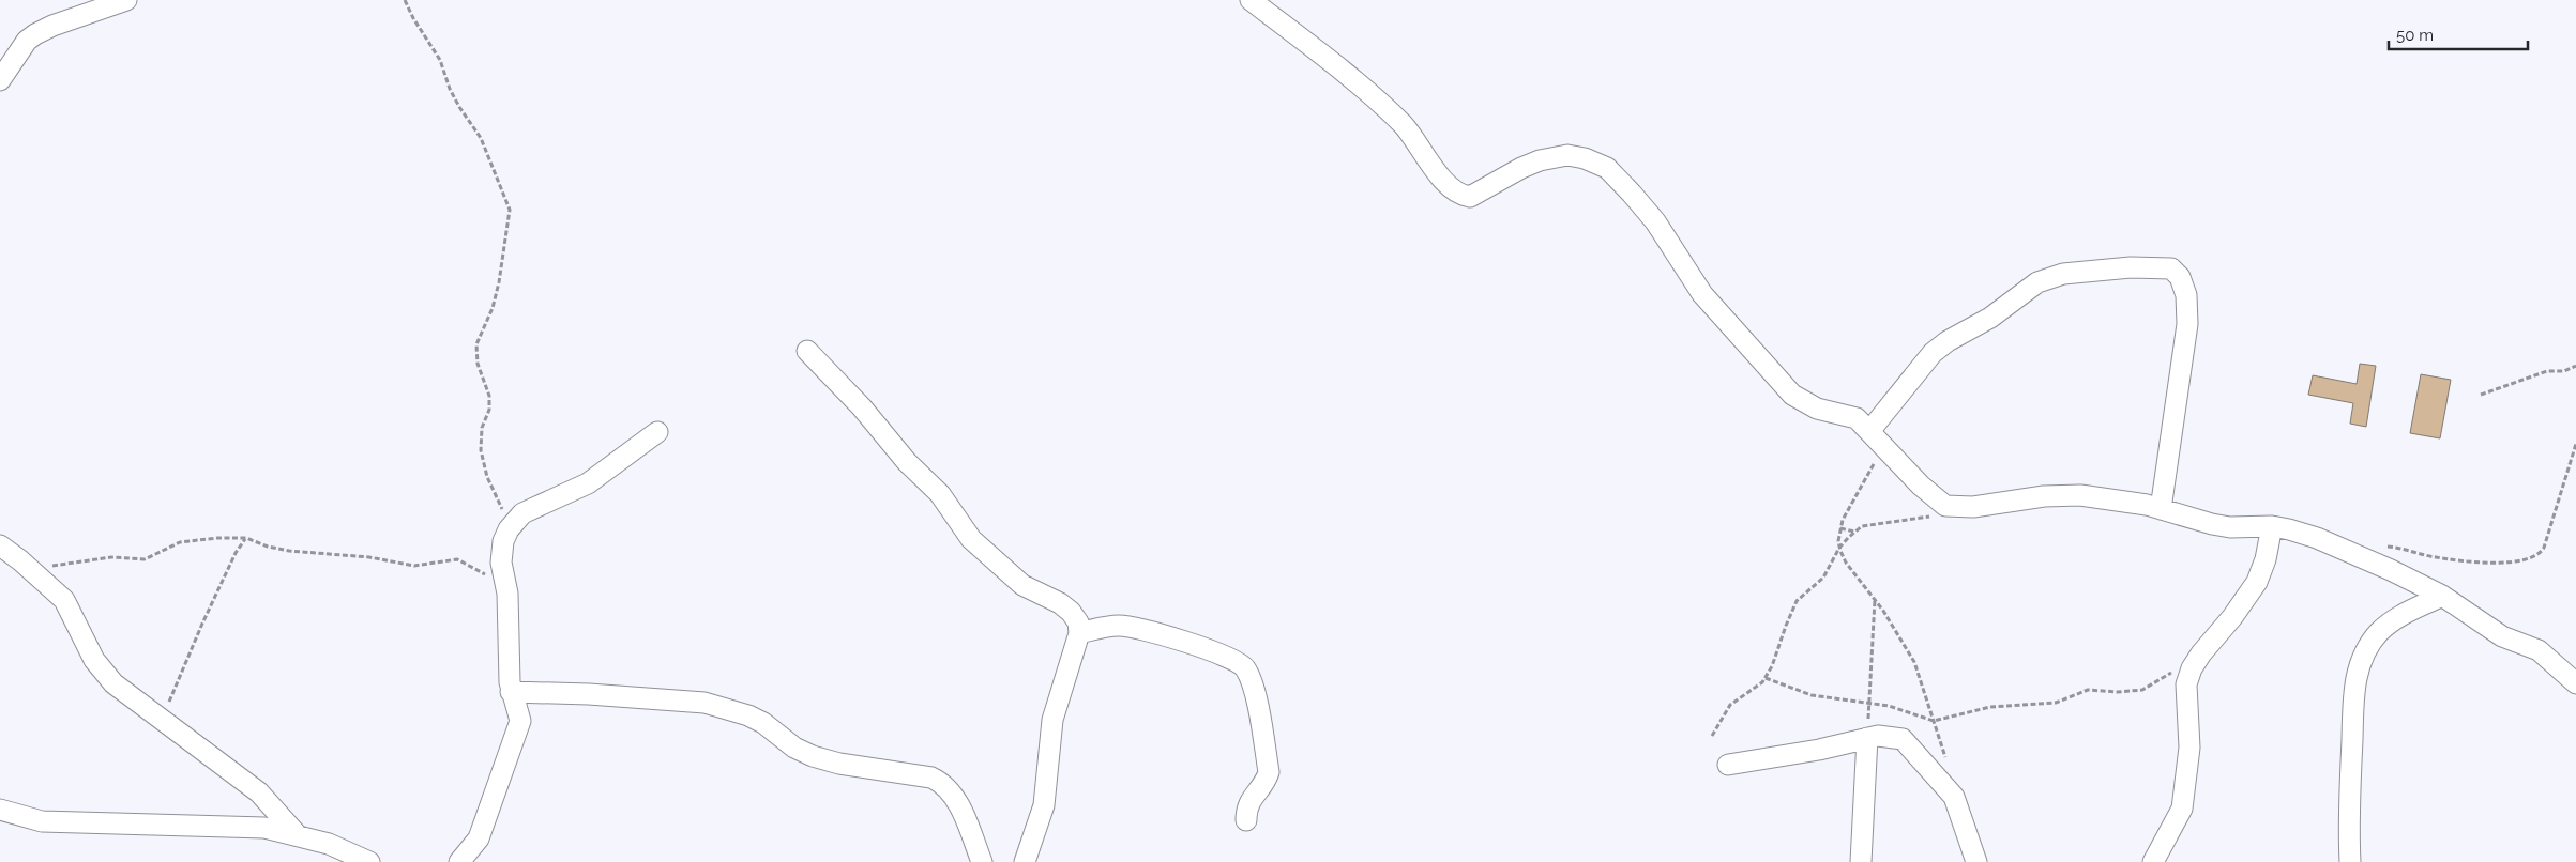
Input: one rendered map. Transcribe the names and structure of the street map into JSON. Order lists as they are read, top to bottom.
{
  "scale_bar": "50 m"
}
